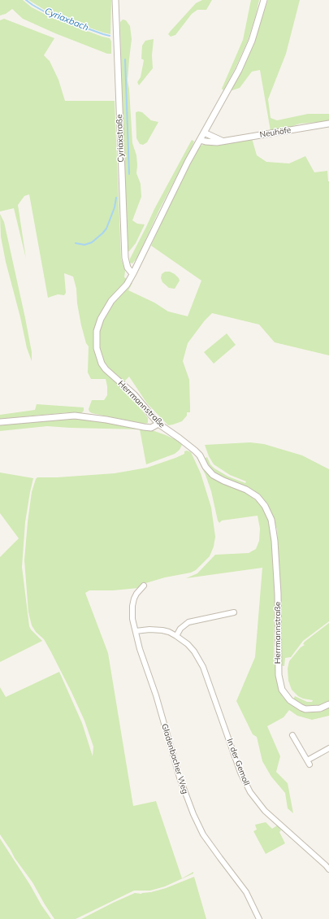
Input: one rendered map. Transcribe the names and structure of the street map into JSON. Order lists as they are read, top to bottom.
{
  "streets": {
    "street": [
      "Neuhöfe",
      "Cyriaxstraße",
      "Herrmannstraße",
      "Gladenbacher Weg",
      "In der Gemoll"
    ]
  },
  "crossings": [
    ["Neuhöfe", "Herrmannstraße"],
    ["Cyriaxstraße", "Herrmannstraße"],
    ["Gladenbacher Weg", "In der Gemoll"]
  ],
  "water": ["Cyriaxbach"]
}
